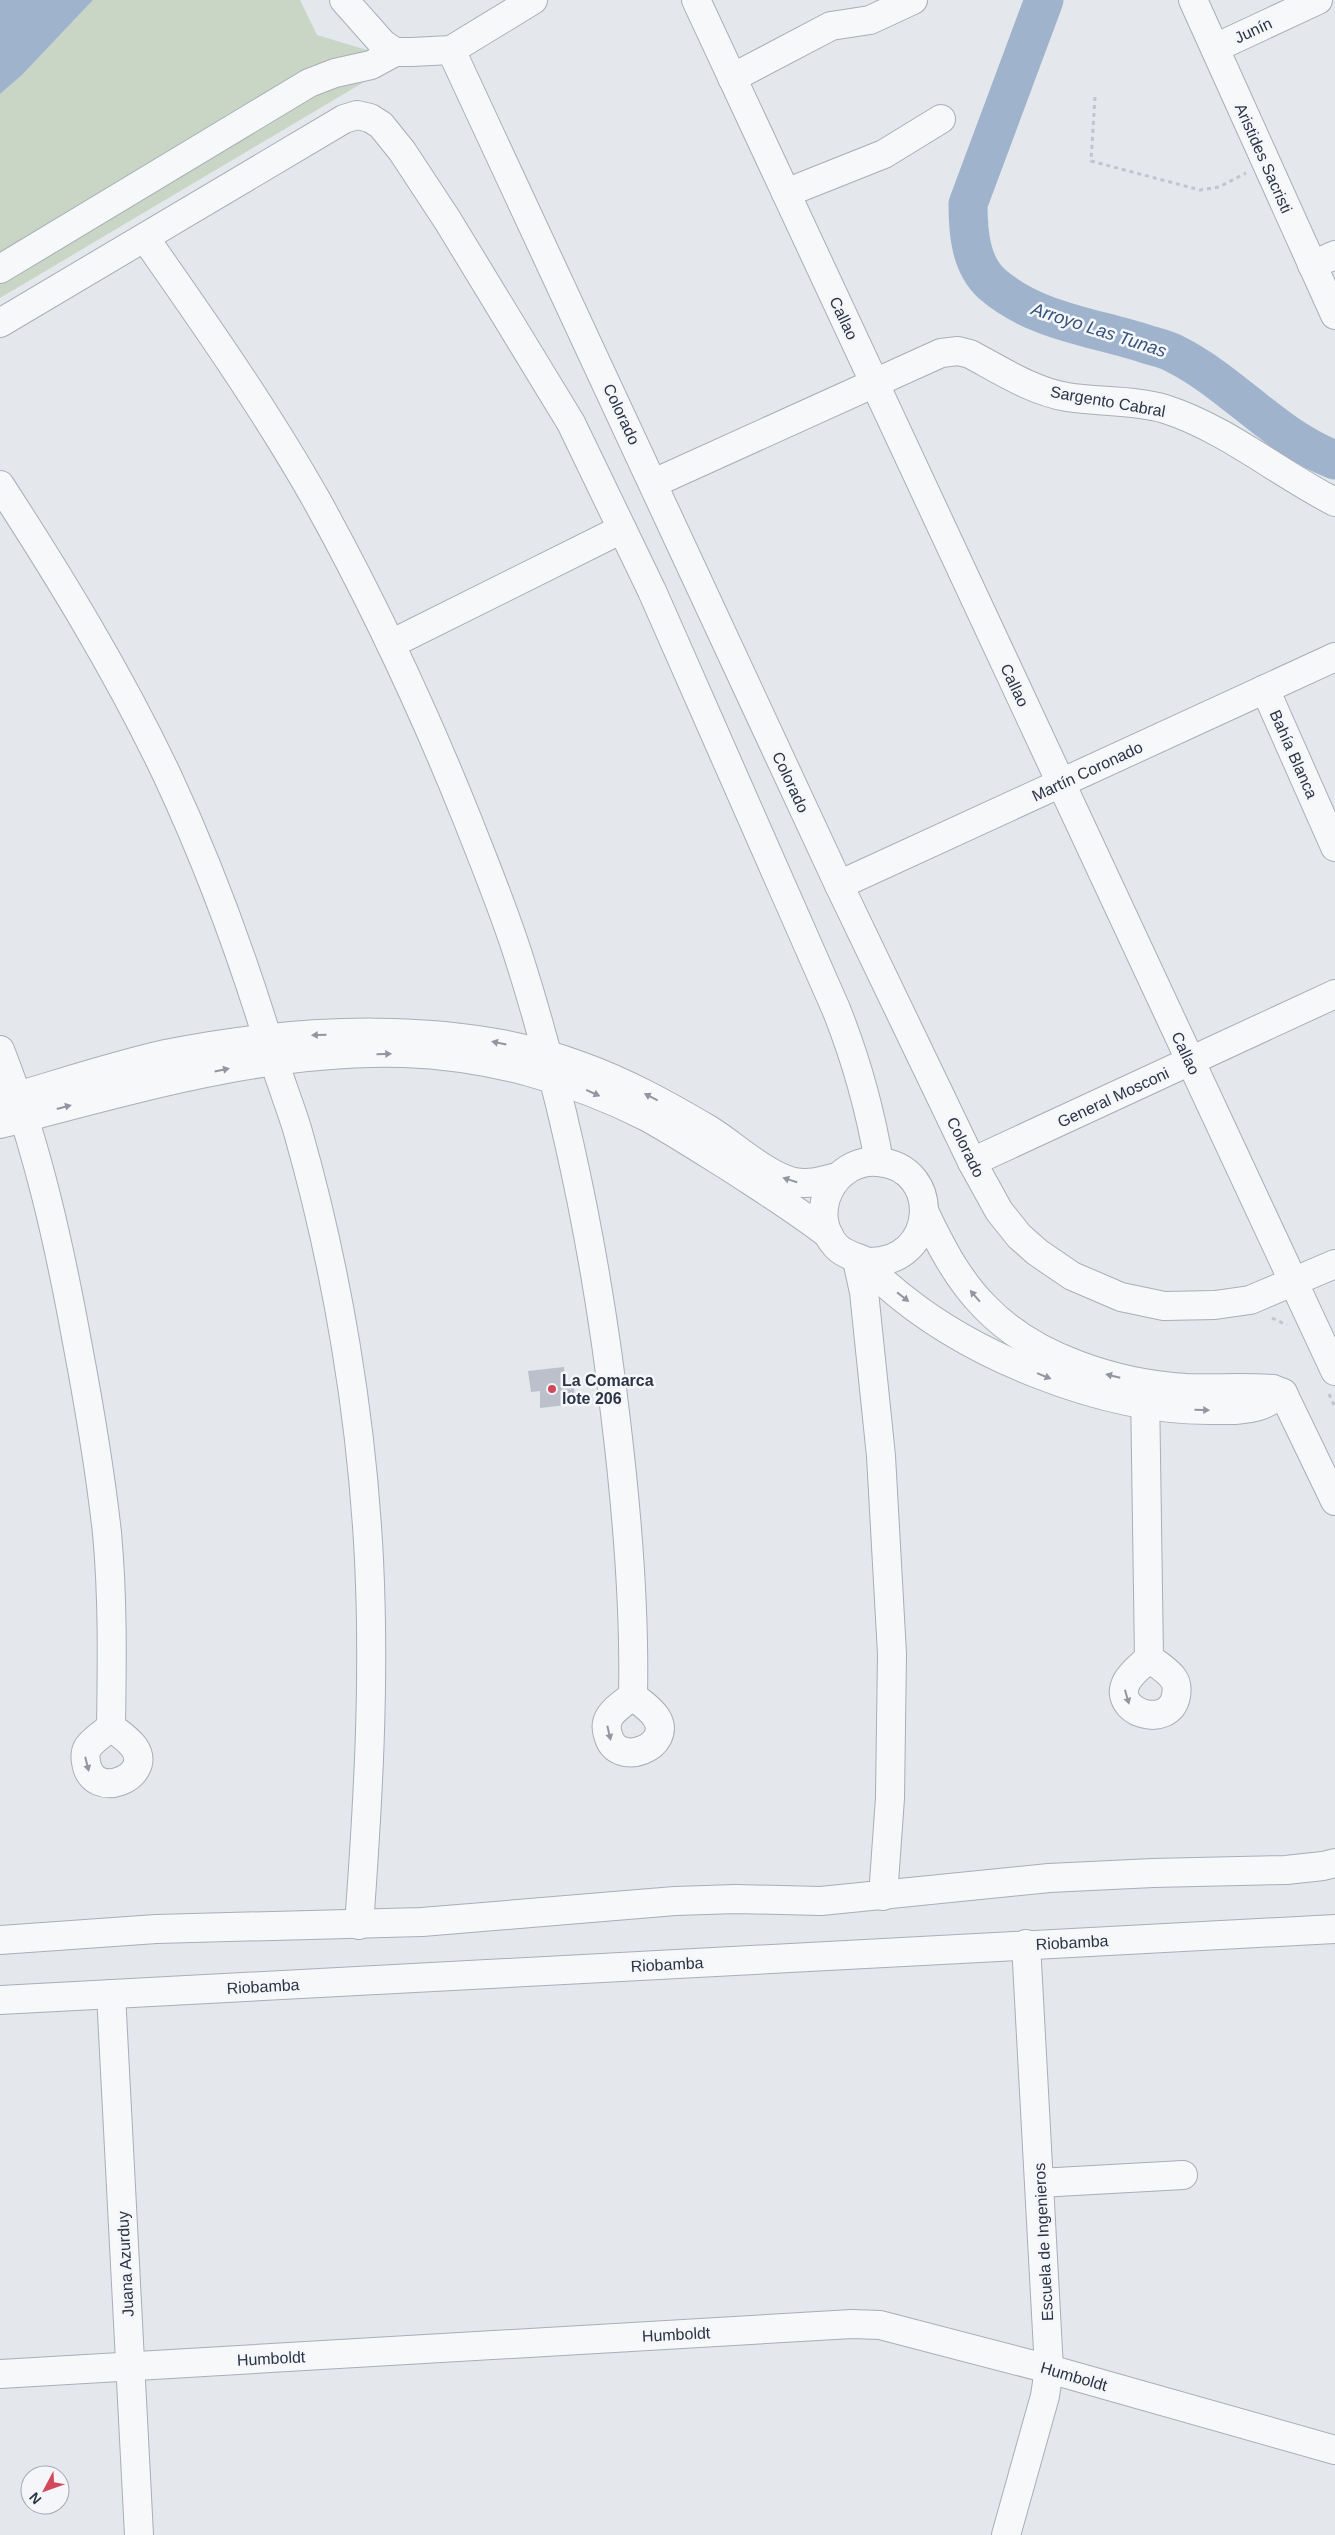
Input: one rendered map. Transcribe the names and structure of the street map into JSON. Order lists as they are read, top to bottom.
{
  "streets": {
    "street": [
      "Junín",
      "Aristides Sacristi",
      "Callao",
      "Sargento Cabral",
      "Colorado",
      "Bahía Blanca",
      "Martín Coronado",
      "General Mosconi",
      "Riobamba",
      "Escuela de Ingenieros",
      "Juana Azurduy",
      "Humboldt"
    ]
  },
  "crossings": [
    ["Junín", "Aristides Sacristi"],
    ["Callao", "Sargento Cabral"],
    ["Callao", "Colorado"],
    ["Callao", "Martín Coronado"],
    ["Callao", "General Mosconi"],
    ["Sargento Cabral", "Colorado"],
    ["Colorado", "Martín Coronado"],
    ["Colorado", "General Mosconi"],
    ["Bahía Blanca", "Martín Coronado"],
    ["Riobamba", "Escuela de Ingenieros"],
    ["Riobamba", "Juana Azurduy"],
    ["Escuela de Ingenieros", "Humboldt"],
    ["Juana Azurduy", "Humboldt"]
  ],
  "water": ["Arroyo Las Tunas"],
  "places": ["La Comarca lote 206"],
  "north": "bottom left"
}
